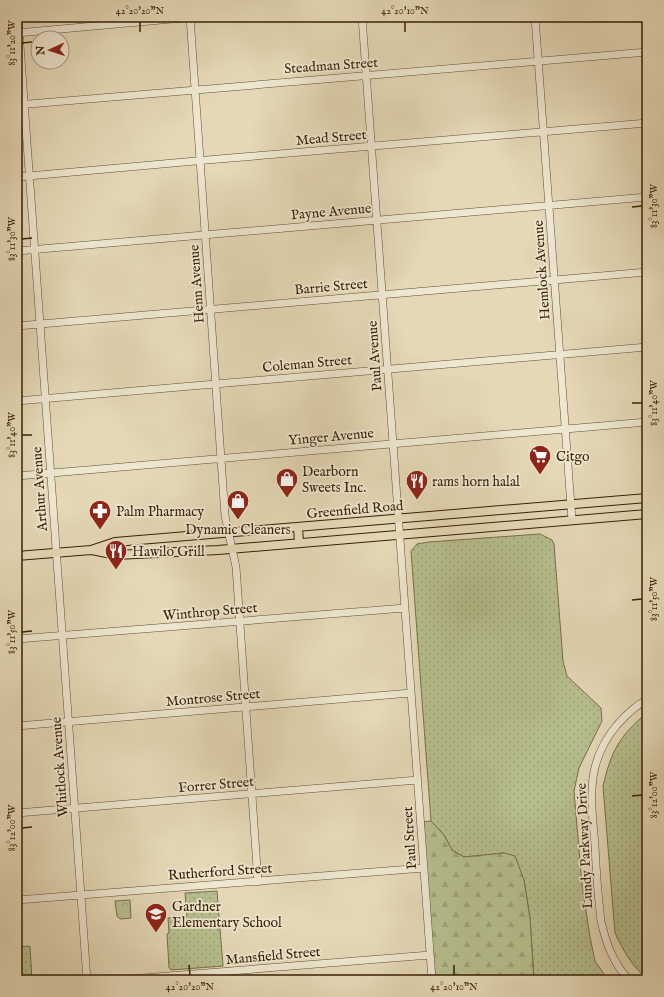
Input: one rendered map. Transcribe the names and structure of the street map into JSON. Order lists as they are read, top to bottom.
{
  "streets": {
    "main road": ["Greenfield Road"],
    "street": [
      "Steadman Street",
      "Mead Street",
      "Payne Avenue",
      "Hemlock Avenue",
      "Henn Avenue",
      "Barrie Street",
      "Paul Avenue",
      "Coleman Street",
      "Yinger Avenue",
      "Arthur Avenue",
      "Winthrop Street",
      "Montrose Street",
      "Whitlock Avenue",
      "Forrer Street",
      "Paul Street",
      "Lundy Parkway Drive",
      "Rutherford Street",
      "Mansfield Street"
    ]
  },
  "crossings": [
    ["Steadman Street", "Hemlock Avenue"],
    ["Steadman Street", "Henn Avenue"],
    ["Steadman Street", "Paul Avenue"],
    ["Steadman Street", "Arthur Avenue"],
    ["Mead Street", "Hemlock Avenue"],
    ["Mead Street", "Henn Avenue"],
    ["Mead Street", "Paul Avenue"],
    ["Mead Street", "Arthur Avenue"],
    ["Payne Avenue", "Hemlock Avenue"],
    ["Payne Avenue", "Henn Avenue"],
    ["Payne Avenue", "Paul Avenue"],
    ["Payne Avenue", "Arthur Avenue"],
    ["Hemlock Avenue", "Barrie Street"],
    ["Hemlock Avenue", "Coleman Street"],
    ["Hemlock Avenue", "Yinger Avenue"],
    ["Hemlock Avenue", "Greenfield Road"],
    ["Henn Avenue", "Barrie Street"],
    ["Henn Avenue", "Coleman Street"],
    ["Henn Avenue", "Yinger Avenue"],
    ["Henn Avenue", "Greenfield Road"],
    ["Henn Avenue", "Winthrop Street"],
    ["Henn Avenue", "Montrose Street"],
    ["Henn Avenue", "Forrer Street"],
    ["Henn Avenue", "Rutherford Street"],
    ["Barrie Street", "Paul Avenue"],
    ["Barrie Street", "Arthur Avenue"],
    ["Paul Avenue", "Coleman Street"],
    ["Paul Avenue", "Yinger Avenue"],
    ["Paul Avenue", "Greenfield Road"],
    ["Paul Avenue", "Winthrop Street"],
    ["Paul Avenue", "Montrose Street"],
    ["Paul Avenue", "Paul Street"],
    ["Coleman Street", "Arthur Avenue"],
    ["Yinger Avenue", "Arthur Avenue"],
    ["Arthur Avenue", "Greenfield Road"],
    ["Arthur Avenue", "Whitlock Avenue"],
    ["Greenfield Road", "Whitlock Avenue"],
    ["Winthrop Street", "Whitlock Avenue"],
    ["Montrose Street", "Whitlock Avenue"],
    ["Montrose Street", "Paul Street"],
    ["Whitlock Avenue", "Forrer Street"],
    ["Whitlock Avenue", "Rutherford Street"],
    ["Forrer Street", "Paul Street"],
    ["Paul Street", "Rutherford Street"],
    ["Paul Street", "Mansfield Street"]
  ],
  "places": {
    "supermarket": ["Citgo"],
    "shop": ["Dearborn Sweets Inc.", "Dynamic Cleaners"],
    "restaurant": ["rams horn halal", "Hawilo Grill"],
    "pharmacy": ["Palm Pharmacy"],
    "school or university": ["Gardner Elementary School"]
  },
  "north": "left",
  "coordinates": [
    "42°20'20\"N",
    "42°20'10\"N",
    "83°11'20\"W",
    "83°11'30\"W",
    "83°11'40\"W",
    "83°11'50\"W",
    "83°12'00\"W"
  ]
}
